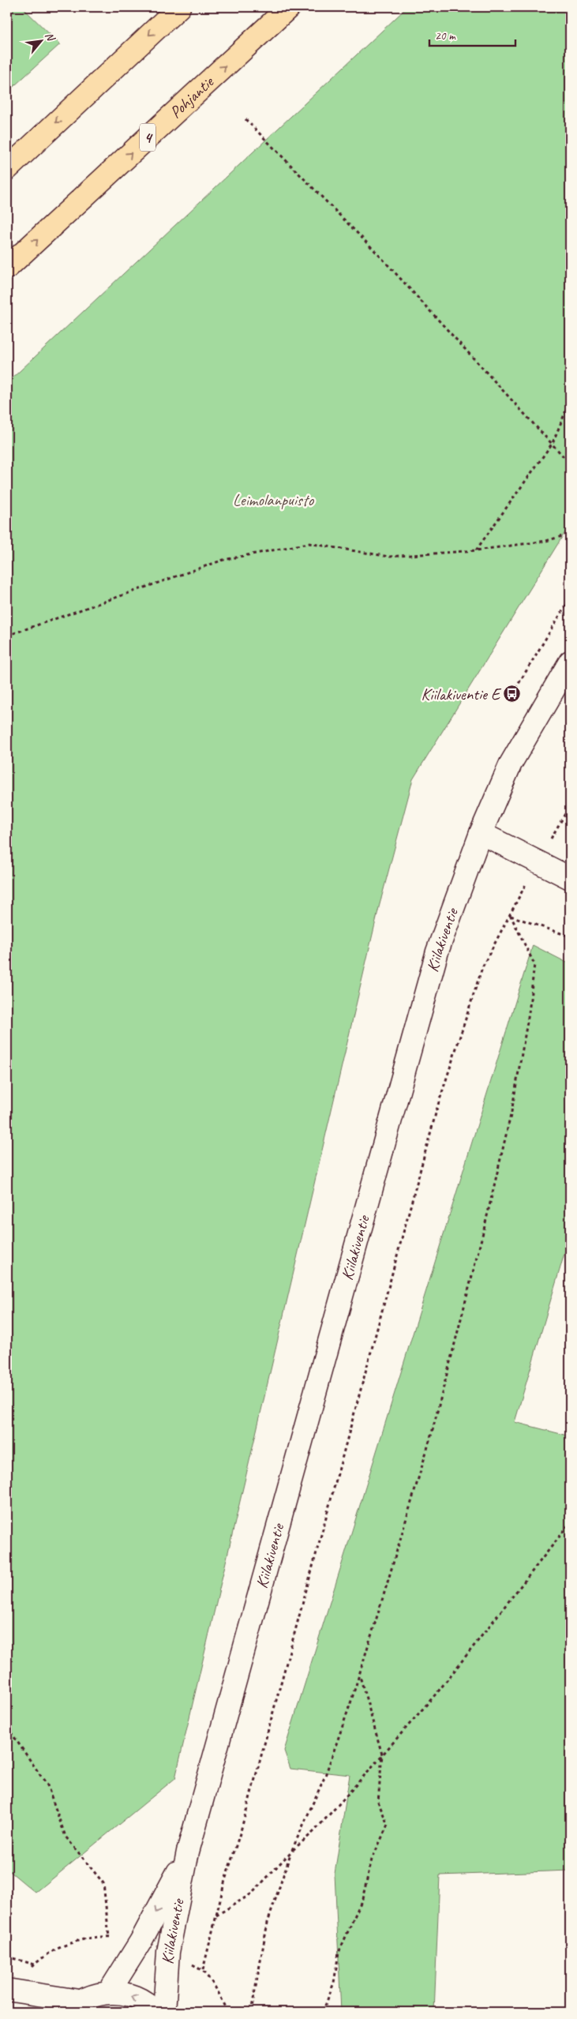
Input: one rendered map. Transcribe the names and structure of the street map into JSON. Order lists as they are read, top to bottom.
{
  "streets": {
    "highway": ["Pohjantie", "4"],
    "street": ["Kiilakiventie"]
  },
  "parks": ["Leimolanpuisto"],
  "places": {
    "bus stop": ["Kiilakiventie E"]
  },
  "scale_bar": "20 m",
  "north": "top right"
}
